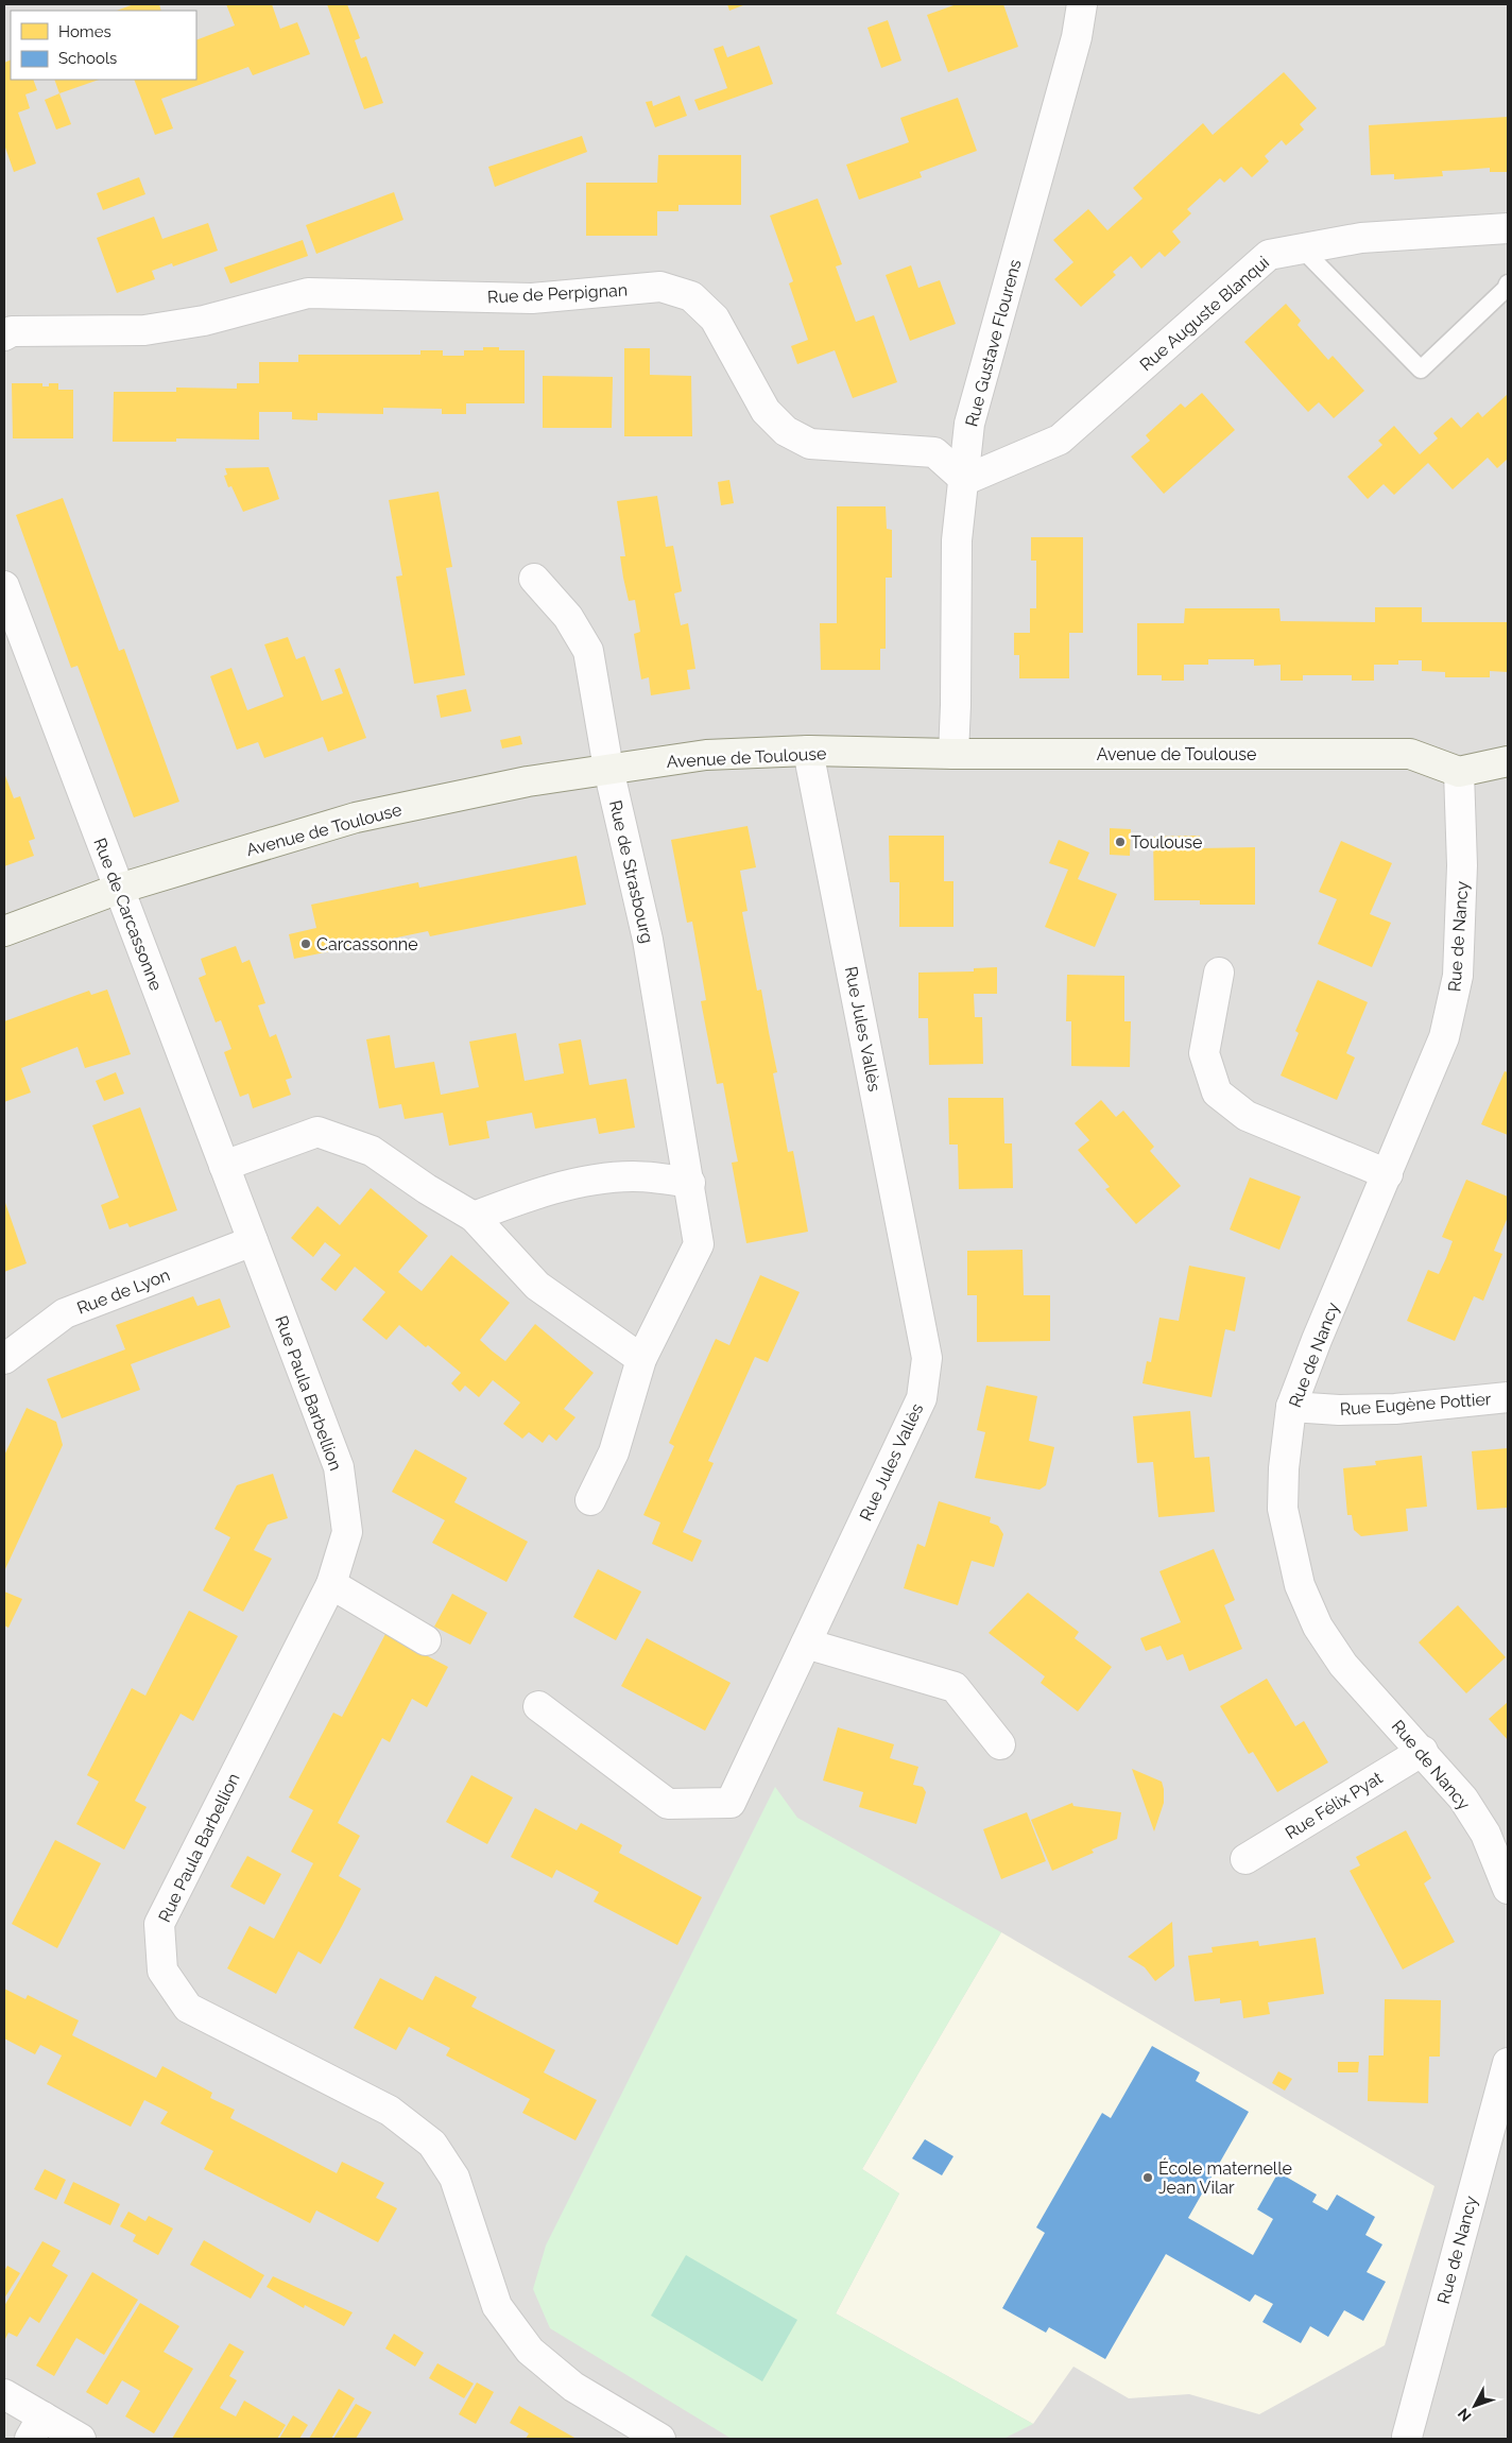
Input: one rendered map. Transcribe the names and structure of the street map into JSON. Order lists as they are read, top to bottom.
{
  "streets": {
    "street": [
      "Rue de Perpignan",
      "Rue Auguste Blanqui",
      "Rue Gustave Flourens",
      "Avenue de Toulouse",
      "Rue de Strasbourg",
      "Rue de Carcassonne",
      "Rue de Nancy",
      "Rue Jules Vallès",
      "Rue de Lyon",
      "Rue Paula Barbellion",
      "Rue Eugène Pottier",
      "Rue Félix Pyat"
    ]
  },
  "crossings": [
    ["Rue de Perpignan", "Rue Auguste Blanqui"],
    ["Rue de Perpignan", "Rue Gustave Flourens"],
    ["Rue Auguste Blanqui", "Rue Gustave Flourens"],
    ["Rue Gustave Flourens", "Avenue de Toulouse"],
    ["Avenue de Toulouse", "Rue de Strasbourg"],
    ["Avenue de Toulouse", "Rue de Carcassonne"],
    ["Avenue de Toulouse", "Rue de Nancy"],
    ["Avenue de Toulouse", "Rue Jules Vallès"],
    ["Rue de Carcassonne", "Rue de Lyon"],
    ["Rue de Carcassonne", "Rue Paula Barbellion"],
    ["Rue de Nancy", "Rue Eugène Pottier"],
    ["Rue de Nancy", "Rue Félix Pyat"],
    ["Rue de Lyon", "Rue Paula Barbellion"]
  ],
  "places": ["Toulouse", "Carcassonne", "École maternelle Jean Vilar"],
  "legend": ["Homes", "Schools"],
  "north": "bottom left"
}
